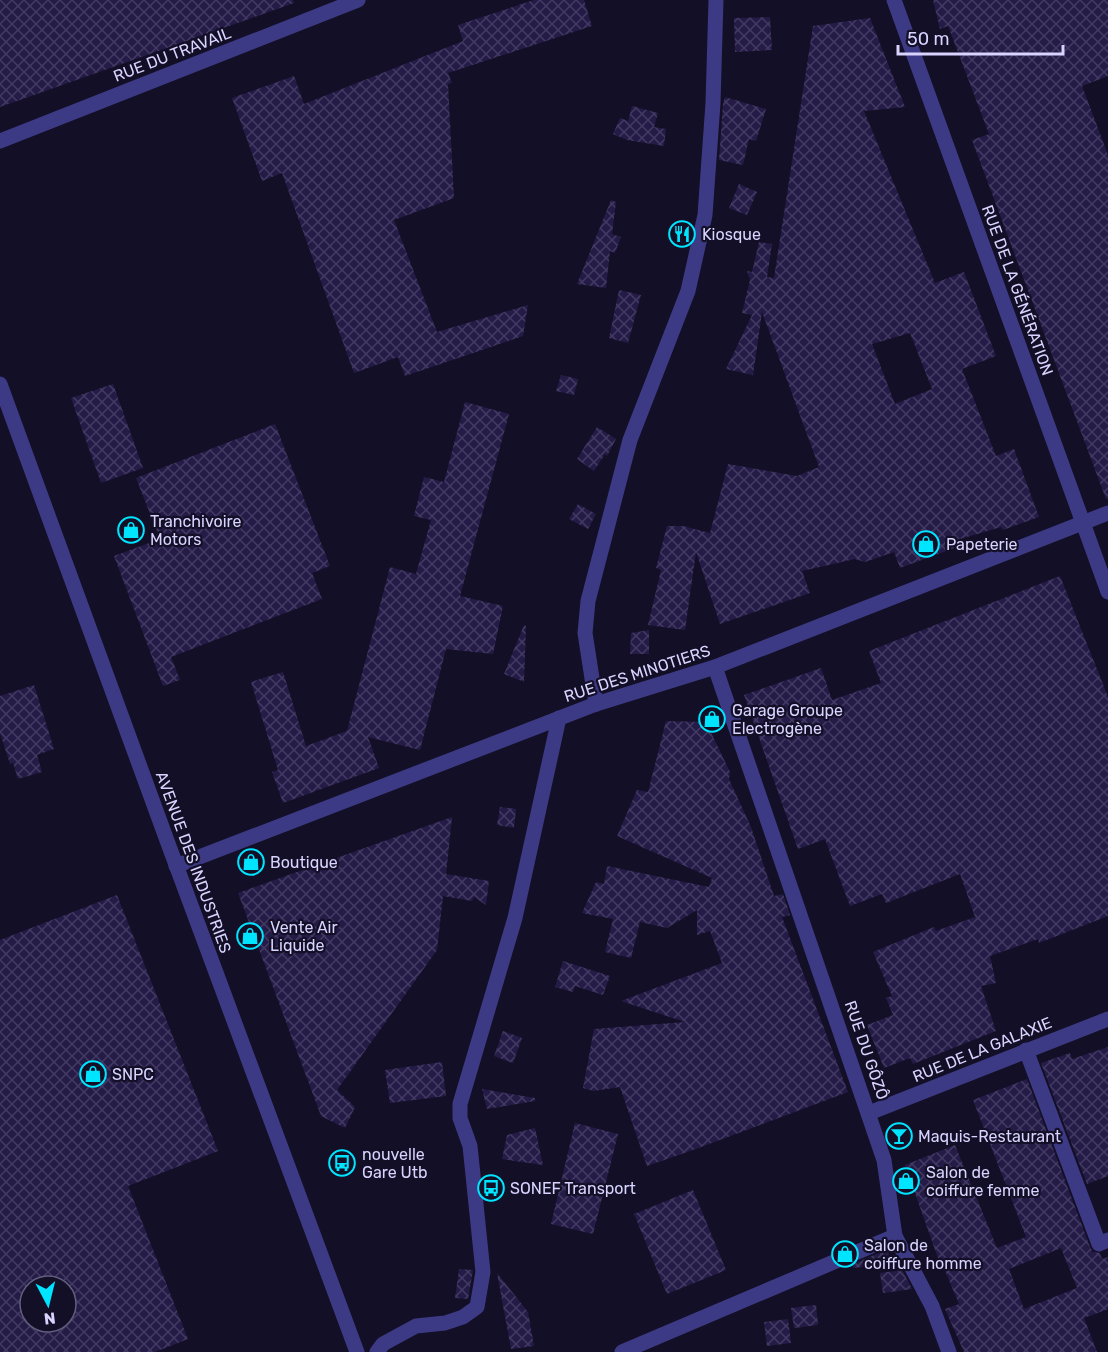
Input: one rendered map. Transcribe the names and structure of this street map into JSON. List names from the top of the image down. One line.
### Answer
{"streets":{"street":["RUE DU TRAVAIL","RUE DE LA GÉNÉRATION","RUE DES MINOTIERS","AVENUE DES INDUSTRIES","RUE DE LA GALAXIE","RUE DU GÔZÔ"]},"crossings":[["RUE DE LA GÉNÉRATION","RUE DES MINOTIERS"],["RUE DES MINOTIERS","AVENUE DES INDUSTRIES"],["RUE DES MINOTIERS","RUE DU GÔZÔ"],["RUE DE LA GALAXIE","RUE DU GÔZÔ"]],"places":{"restaurant":["Kiosque"],"shop":["Tranchivoire Motors","Papeterie","Garage Groupe Electrogène","Boutique","Vente Air Liquide","SNPC","Salon de coiffure femme","Salon de coiffure homme"],"bar":["Maquis-Restaurant"],"bus stop":["nouvelle Gare Utb","SONEF Transport"]},"scale_bar":"50 m","north":"bottom"}
